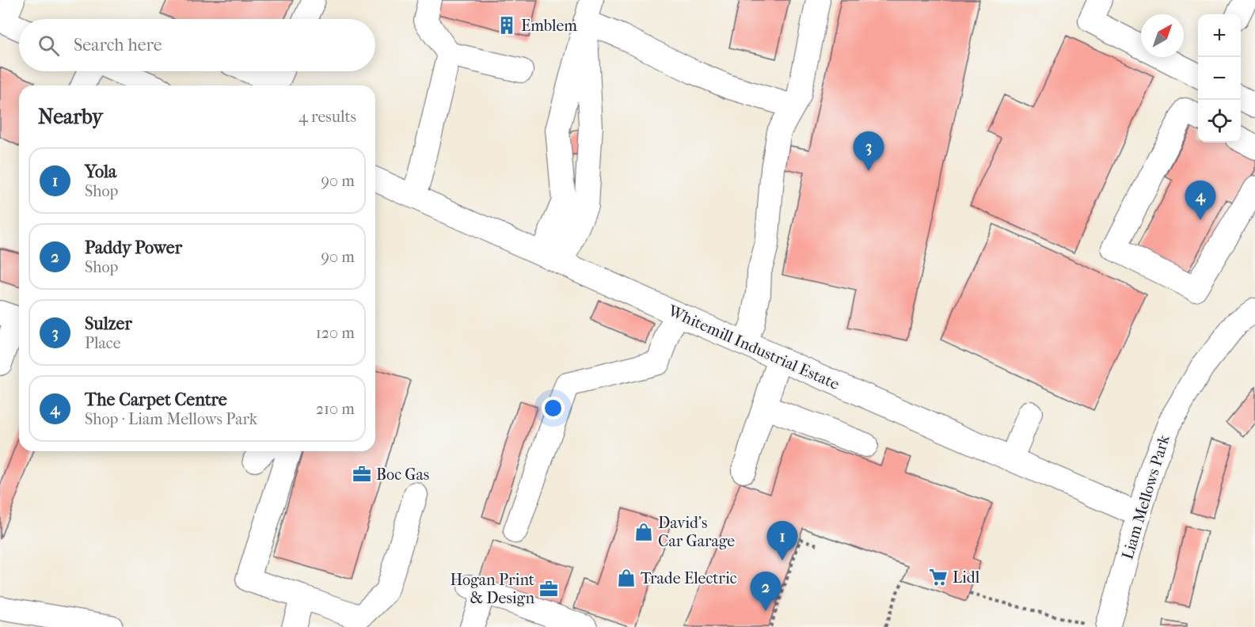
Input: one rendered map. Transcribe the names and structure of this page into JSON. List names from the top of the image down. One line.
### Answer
{"streets":{"street":["Whitemill Industrial Estate","Liam Mellows Park"]},"crossings":[["Whitemill Industrial Estate","Liam Mellows Park"]],"places":{"building":["Emblem"],"office":["Boc Gas","Hogan Print & Design"],"shop":["David's Car Garage","Trade Electric"],"supermarket":["Lidl"]},"north":"top right","page":{"map_buttons":["+","−"],"search":"Search here","heading":["Nearby","4 results"],"pins":["3","4","1","2"],"list":[{"mark":"1","name":"Yola","note":"Shop","value":"90 m"},{"mark":"2","name":"Paddy Power","note":"Shop","value":"90 m"},{"mark":"3","name":"Sulzer","note":"Place","value":"120 m"},{"mark":"4","name":"The Carpet Centre","note":"Shop · Liam Mellows Park","value":"210 m"}]}}
